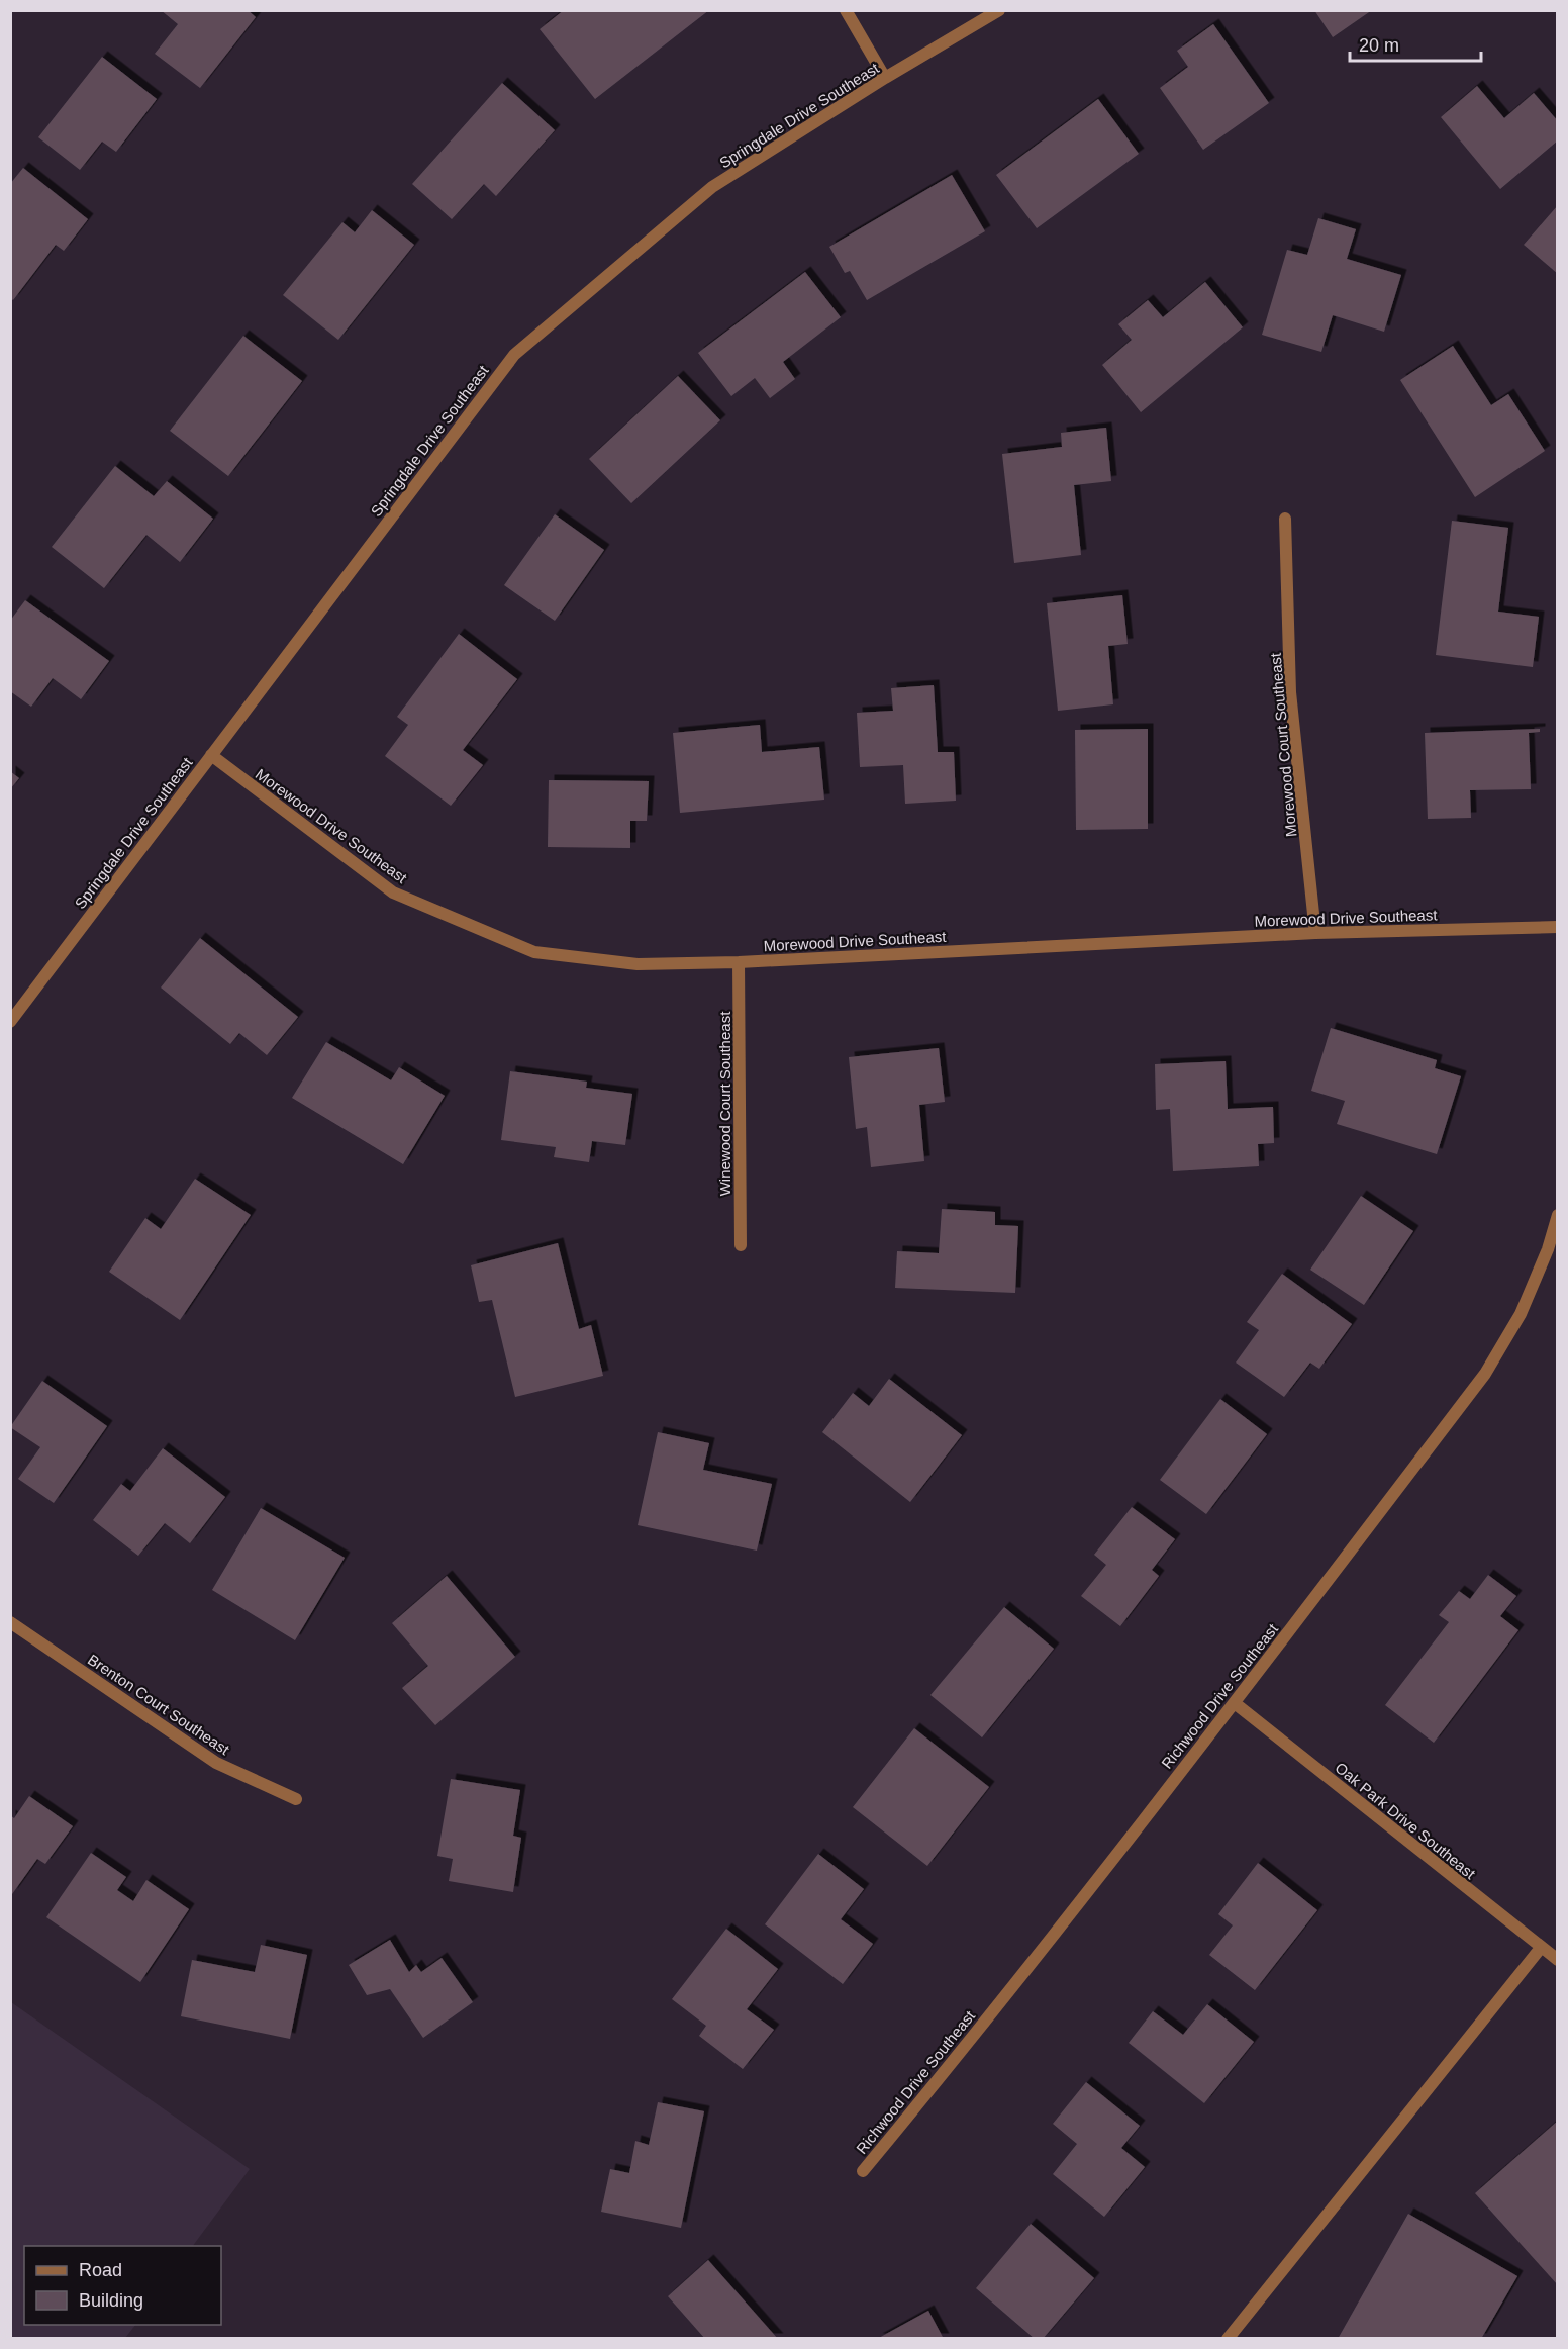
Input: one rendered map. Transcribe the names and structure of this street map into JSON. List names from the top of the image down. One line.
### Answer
{"streets":{"street":["Springdale Drive Southeast","Morewood Court Southeast","Morewood Drive Southeast","Winewood Court Southeast","Richwood Drive Southeast","Brenton Court Southeast","Oak Park Drive Southeast"]},"crossings":[["Springdale Drive Southeast","Morewood Drive Southeast"],["Morewood Court Southeast","Morewood Drive Southeast"],["Morewood Drive Southeast","Winewood Court Southeast"],["Richwood Drive Southeast","Oak Park Drive Southeast"]],"legend":["Road","Building"],"scale_bar":"20 m"}
